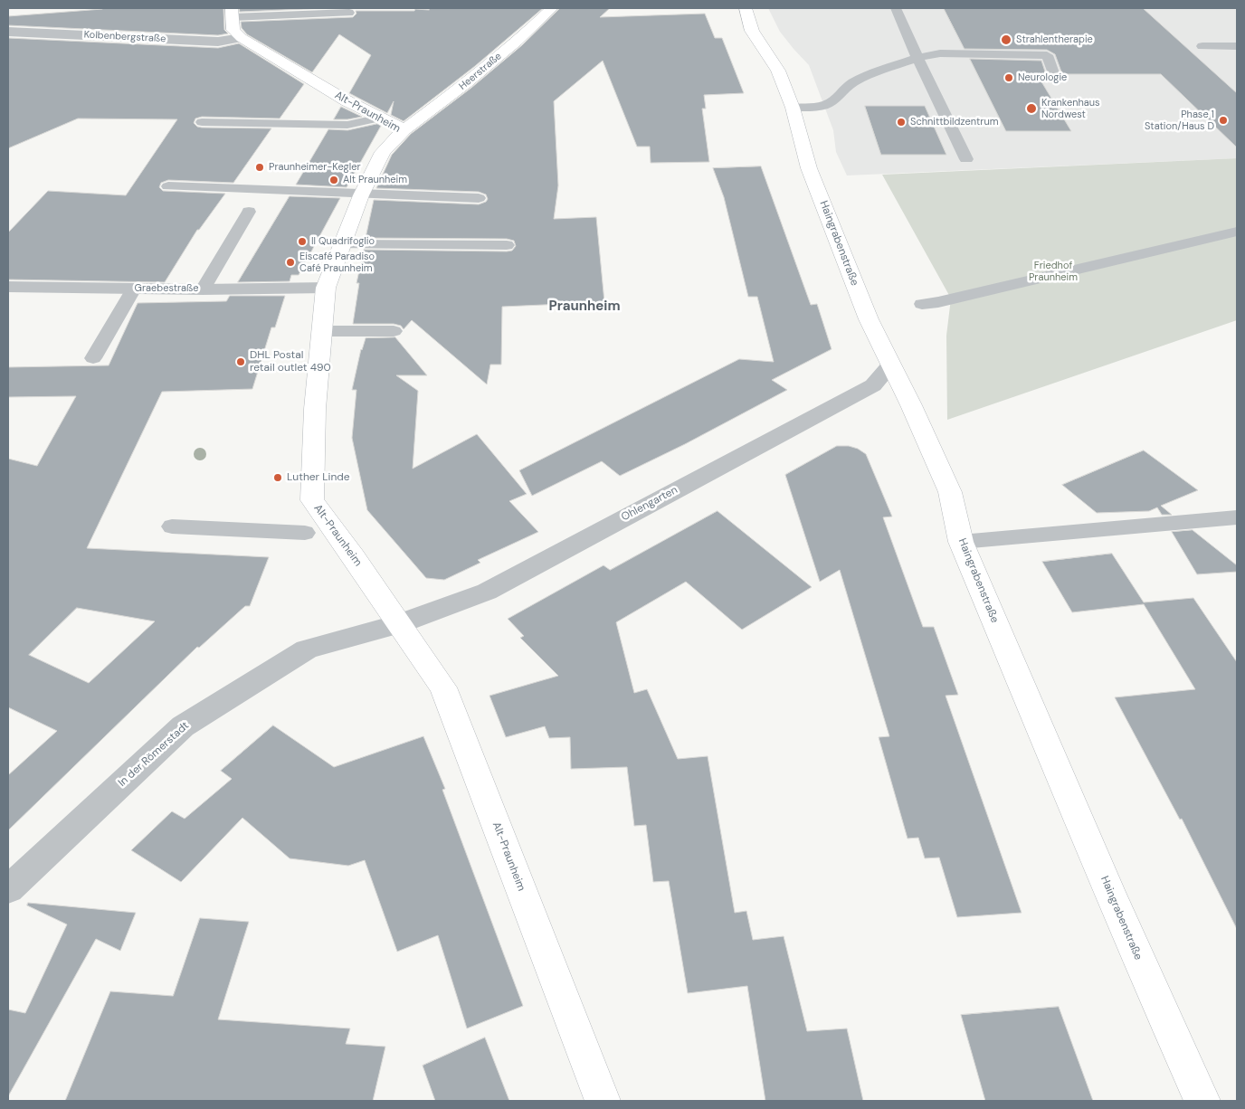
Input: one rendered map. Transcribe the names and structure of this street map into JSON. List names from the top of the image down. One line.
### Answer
{"streets":{"main road":["Heerstraße","Alt-Praunheim","Haingrabenstraße"],"street":["Kolbenbergstraße","Graebestraße","Ohlengarten","In der Römerstadt"]},"crossings":[["Kolbenbergstraße","Alt-Praunheim"],["Heerstraße","Alt-Praunheim"],["Alt-Praunheim","Graebestraße"],["Alt-Praunheim","Ohlengarten"],["Alt-Praunheim","In der Römerstadt"],["Haingrabenstraße","Ohlengarten"],["Ohlengarten","In der Römerstadt"]],"districts":["Praunheim"],"parks":["Friedhof Praunheim"],"places":["Strahlentherapie","Neurologie","Krankenhaus Nordwest","Phase 1 Station/Haus D","Schnittbildzentrum","Praunheimer-Kegler","Alt Praunheim","Il Quadrifoglio","Eiscafé Paradiso Café Praunheim","DHL Postal retail outlet 490","Luther Linde"]}
